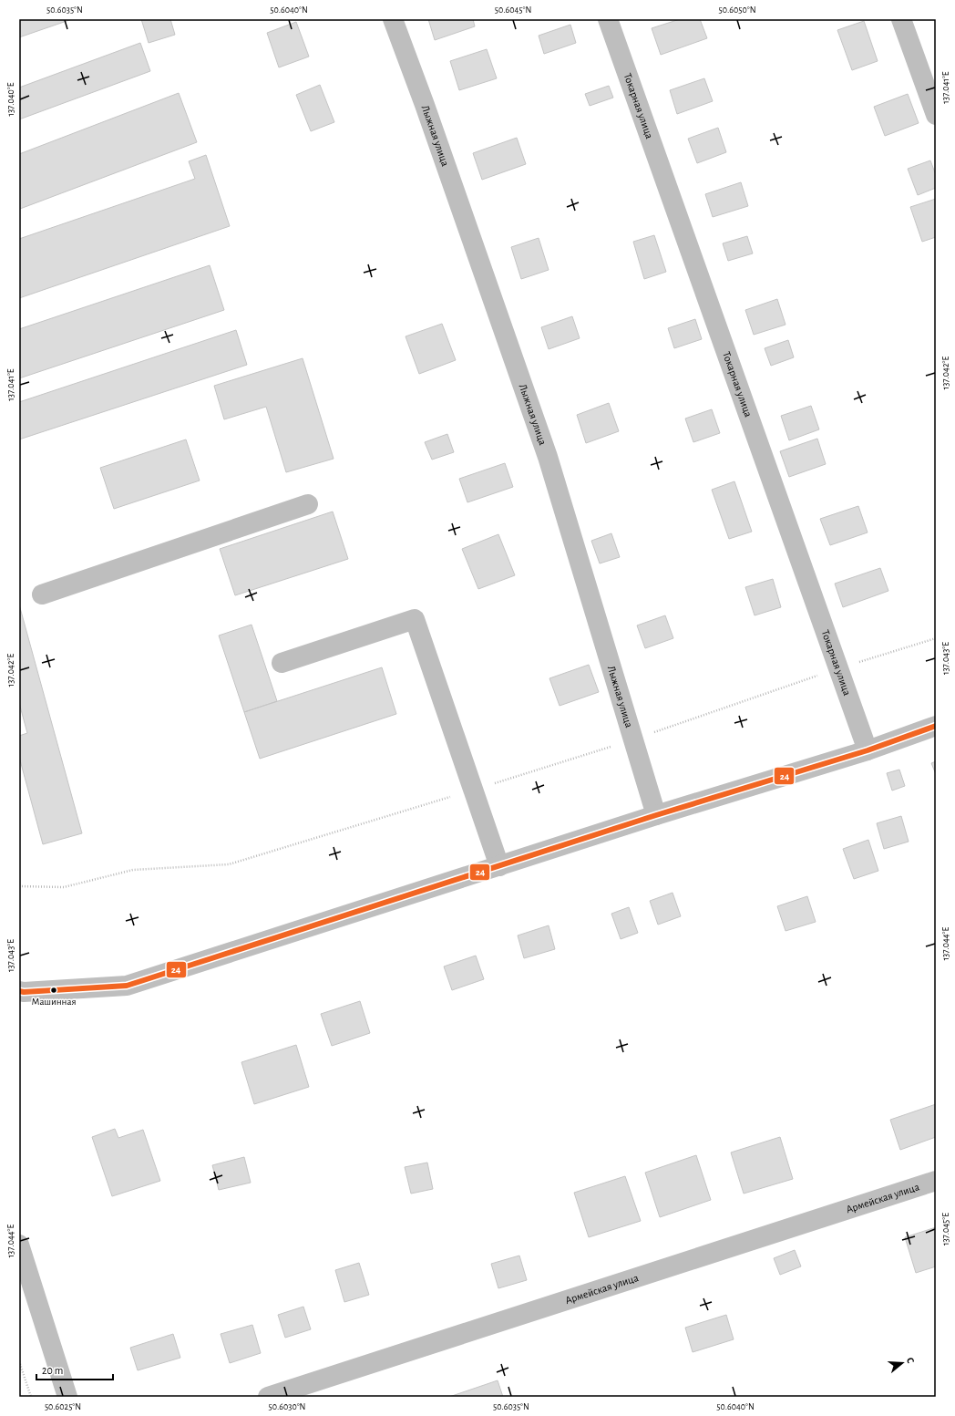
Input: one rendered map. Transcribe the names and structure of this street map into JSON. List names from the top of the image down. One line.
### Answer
{"streets":{"street":["Токарная улица","Лыжная улица","Армейская улица"]},"places":["Машинная"],"lines":["transit line 24"],"scale_bar":"20 m","north":"right","coordinates":["50.6035°N","50.6040°N","50.6045°N","50.6050°N","137.041°E","137.040°E","137.042°E","137.043°E","137.044°E","137.045°E","50.6025°N","50.6030°N"]}
